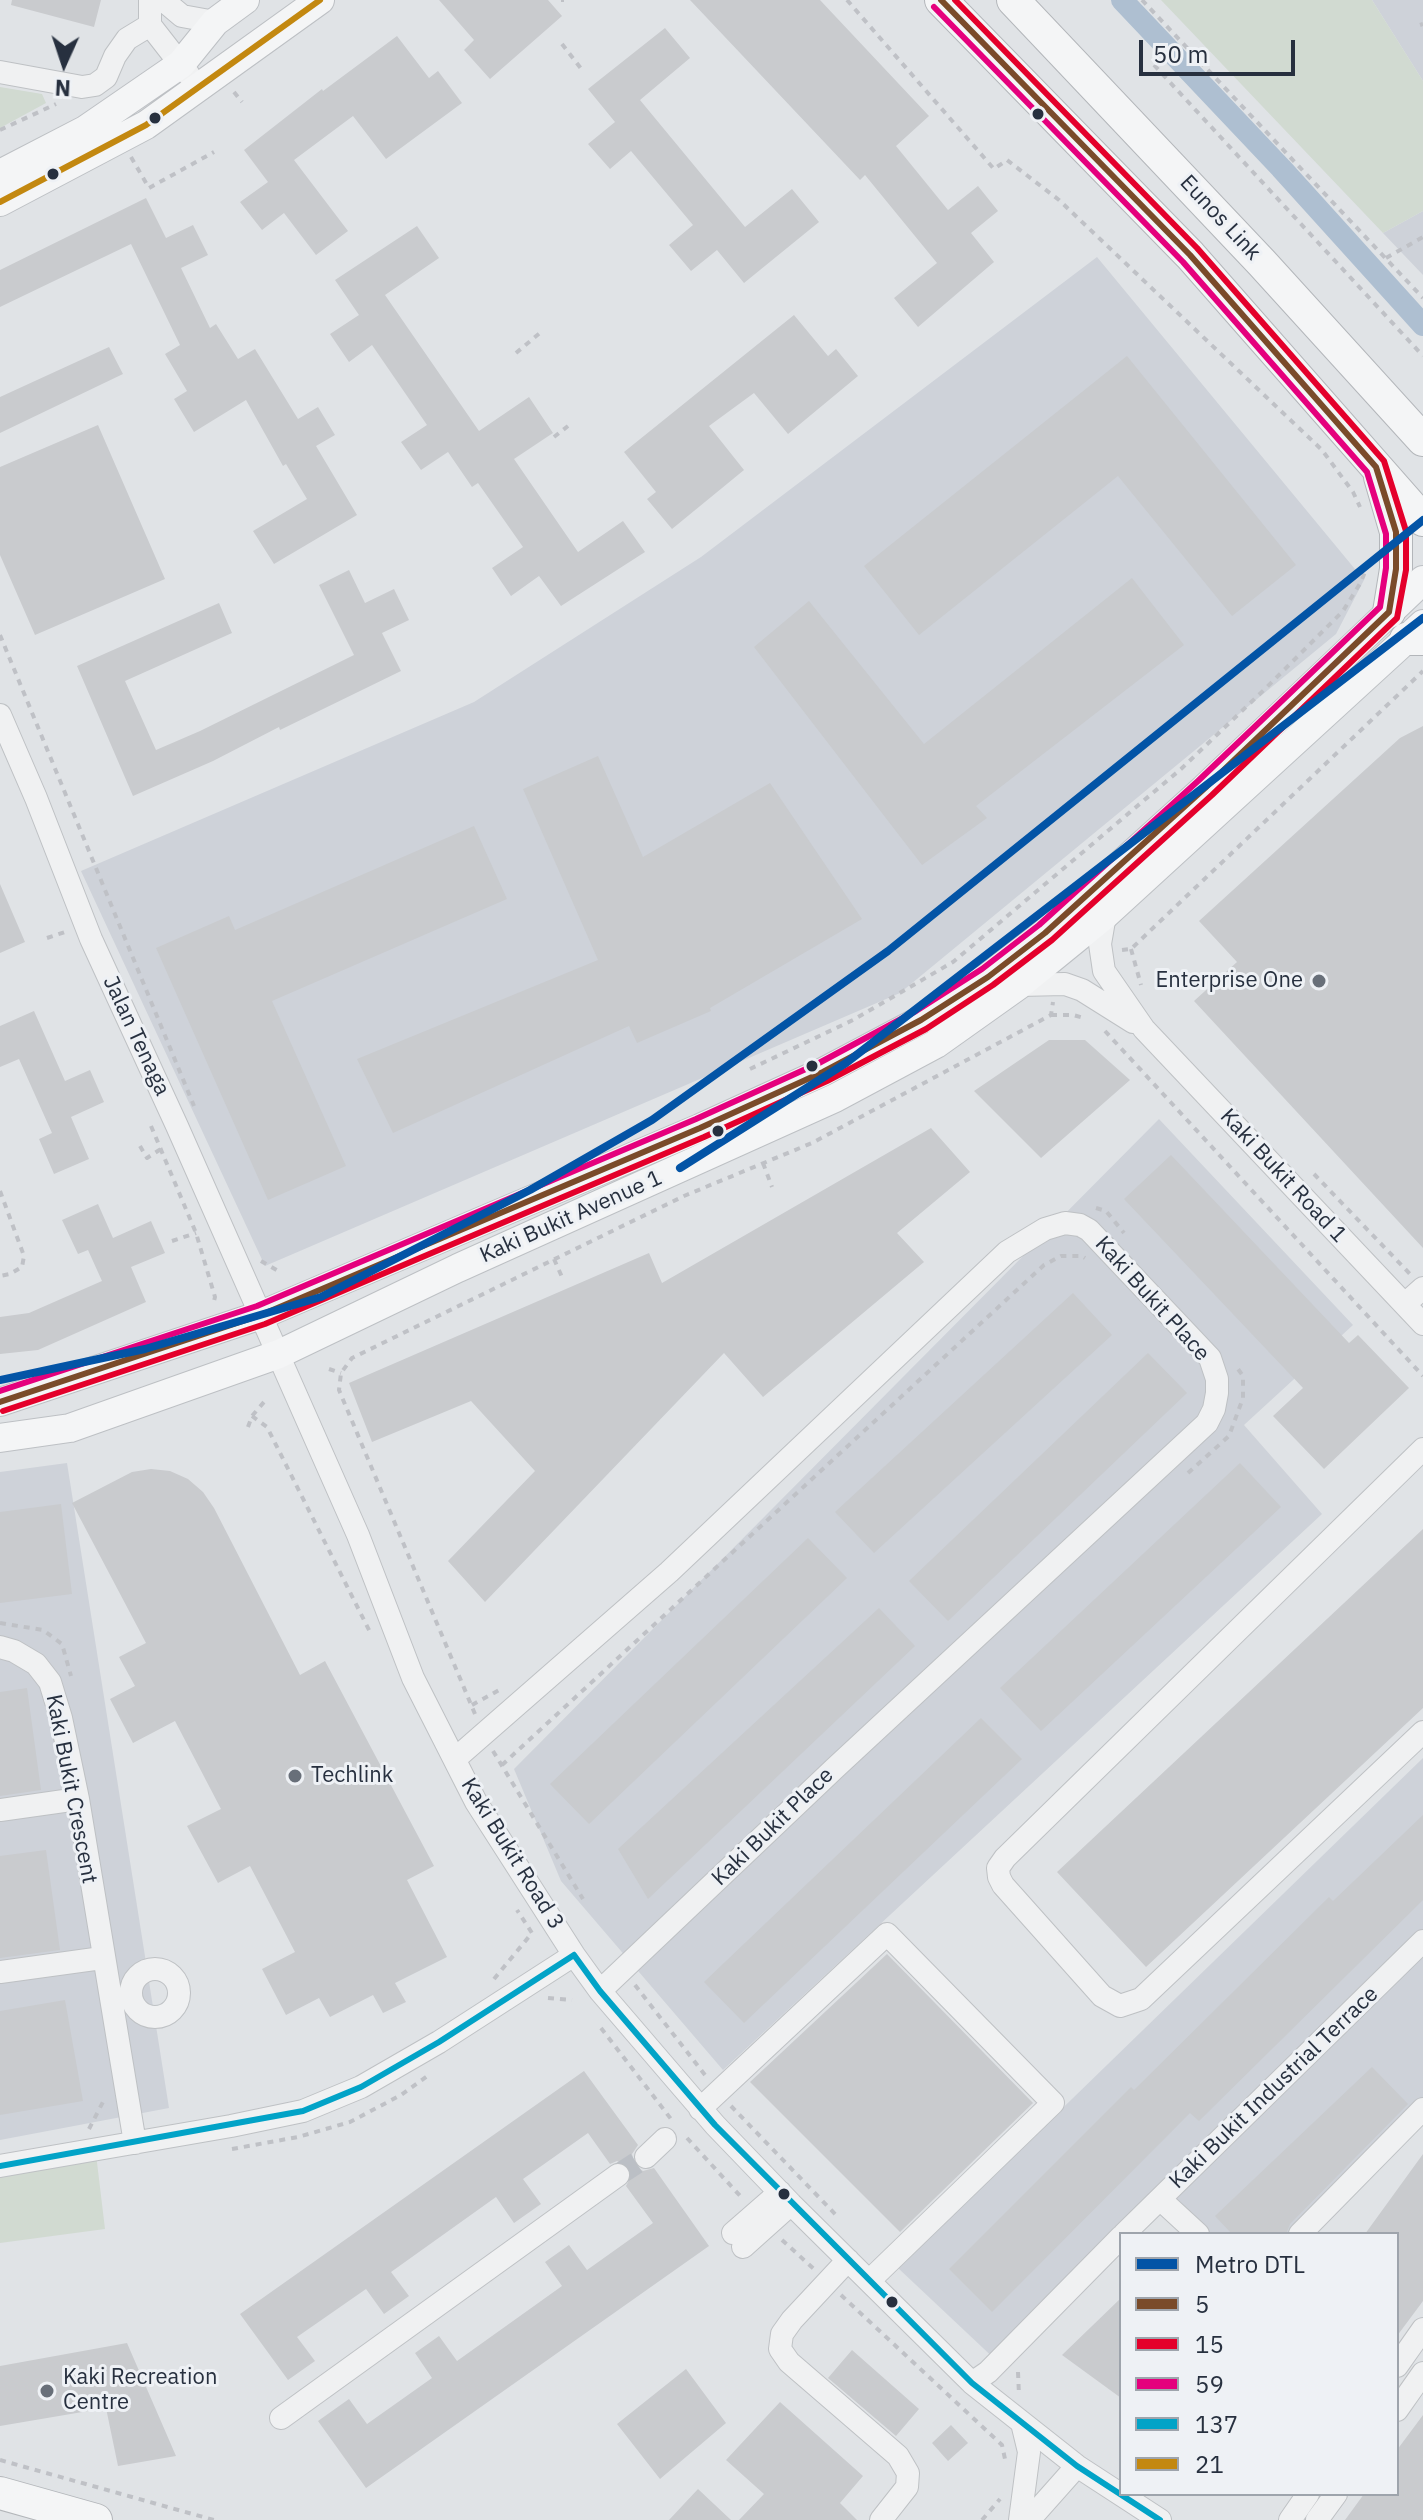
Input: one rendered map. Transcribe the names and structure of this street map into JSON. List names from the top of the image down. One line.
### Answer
{"streets":{"highway":["Eunos Link"],"main road":["Kaki Bukit Avenue 1"],"street":["Jalan Tenaga","Kaki Bukit Road 1","Kaki Bukit Place","Kaki Bukit Crescent","Kaki Bukit Road 3","Kaki Bukit Industrial Terrace"]},"crossings":[["Jalan Tenaga","Kaki Bukit Avenue 1"],["Jalan Tenaga","Kaki Bukit Road 3"],["Kaki Bukit Road 1","Kaki Bukit Avenue 1"],["Kaki Bukit Avenue 1","Kaki Bukit Road 3"],["Kaki Bukit Place","Kaki Bukit Road 3"],["Kaki Bukit Road 3","Kaki Bukit Industrial Terrace"]],"places":["Enterprise One","Techlink","Kaki Recreation Centre"],"lines":["transit line 5","transit line 15","transit line 21","transit line 59","metro line DTL","transit line 137"],"legend":["Metro DTL","5","15","59","137","21"],"scale_bar":"50 m","north":"bottom"}
